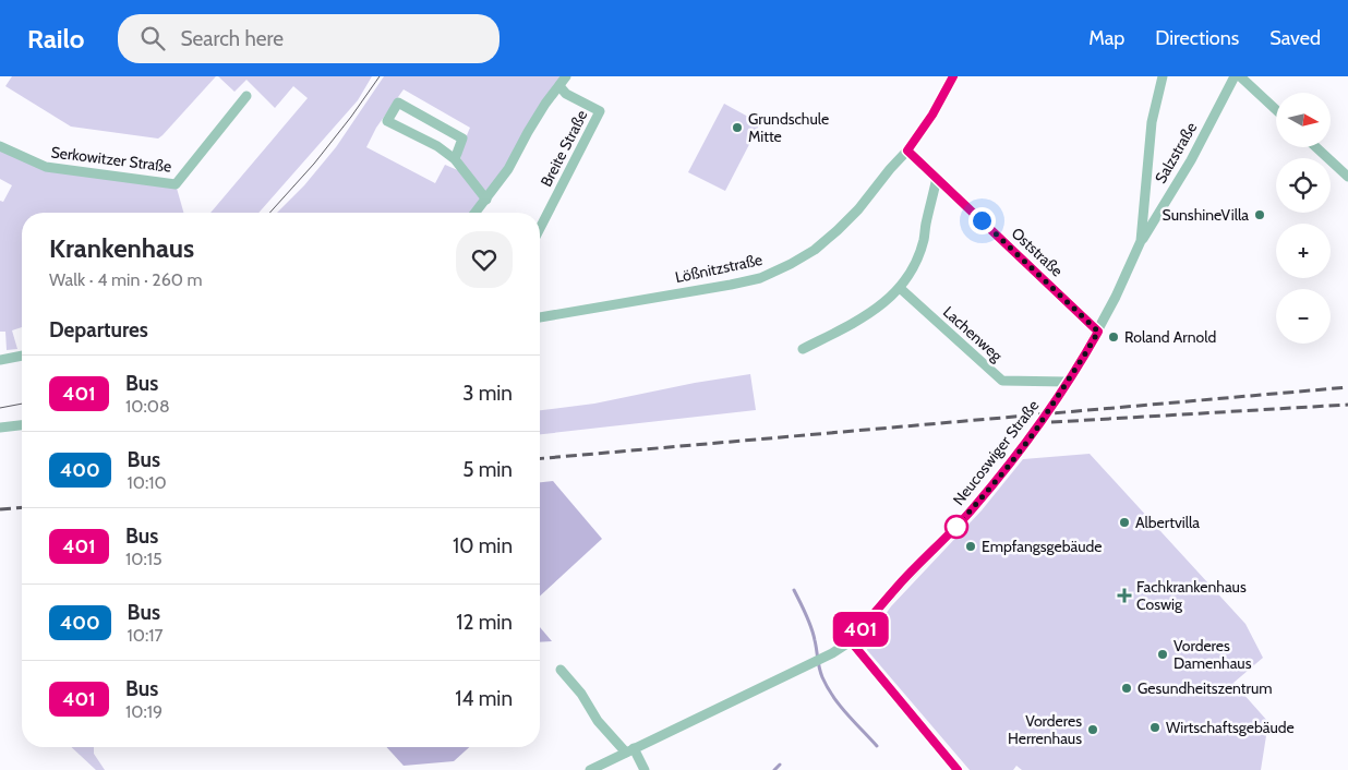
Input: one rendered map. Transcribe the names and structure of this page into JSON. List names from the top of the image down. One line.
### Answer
{"streets":{"street":["Breite Straße","Salzstraße","Serkowitzer Straße","Oststraße","Lößnitzstraße","Lachenweg","Neucoswiger Straße"]},"crossings":[["Salzstraße","Neucoswiger Straße"],["Oststraße","Lößnitzstraße"],["Oststraße","Neucoswiger Straße"],["Lachenweg","Neucoswiger Straße"]],"places":{"other":["Grundschule Mitte","SunshineVilla","Roland Arnold","Albertvilla","Empfangsgebäude","Vorderes Damenhaus","Gesundheitszentrum","Wirtschaftsgebäude","Vorderes Herrenhaus"],"health":["Fachkrankenhaus Coswig"]},"lines":["bus line 401"],"north":"right","page":{"header":"Railo","search":"Search here","nav":["Map","Directions","Saved"],"on_map":"401","map_buttons":["+","−"],"heading":[["Krankenhaus","Walk · 4 min · 260 m"],"Departures"],"list":[{"mark":"401","name":"Bus","note":"10:08","value":"3 min"},{"mark":"400","name":"Bus","note":"10:10","value":"5 min"},{"mark":"401","name":"Bus","note":"10:15","value":"10 min"},{"mark":"400","name":"Bus","note":"10:17","value":"12 min"},{"mark":"401","name":"Bus","note":"10:19","value":"14 min"}]}}
